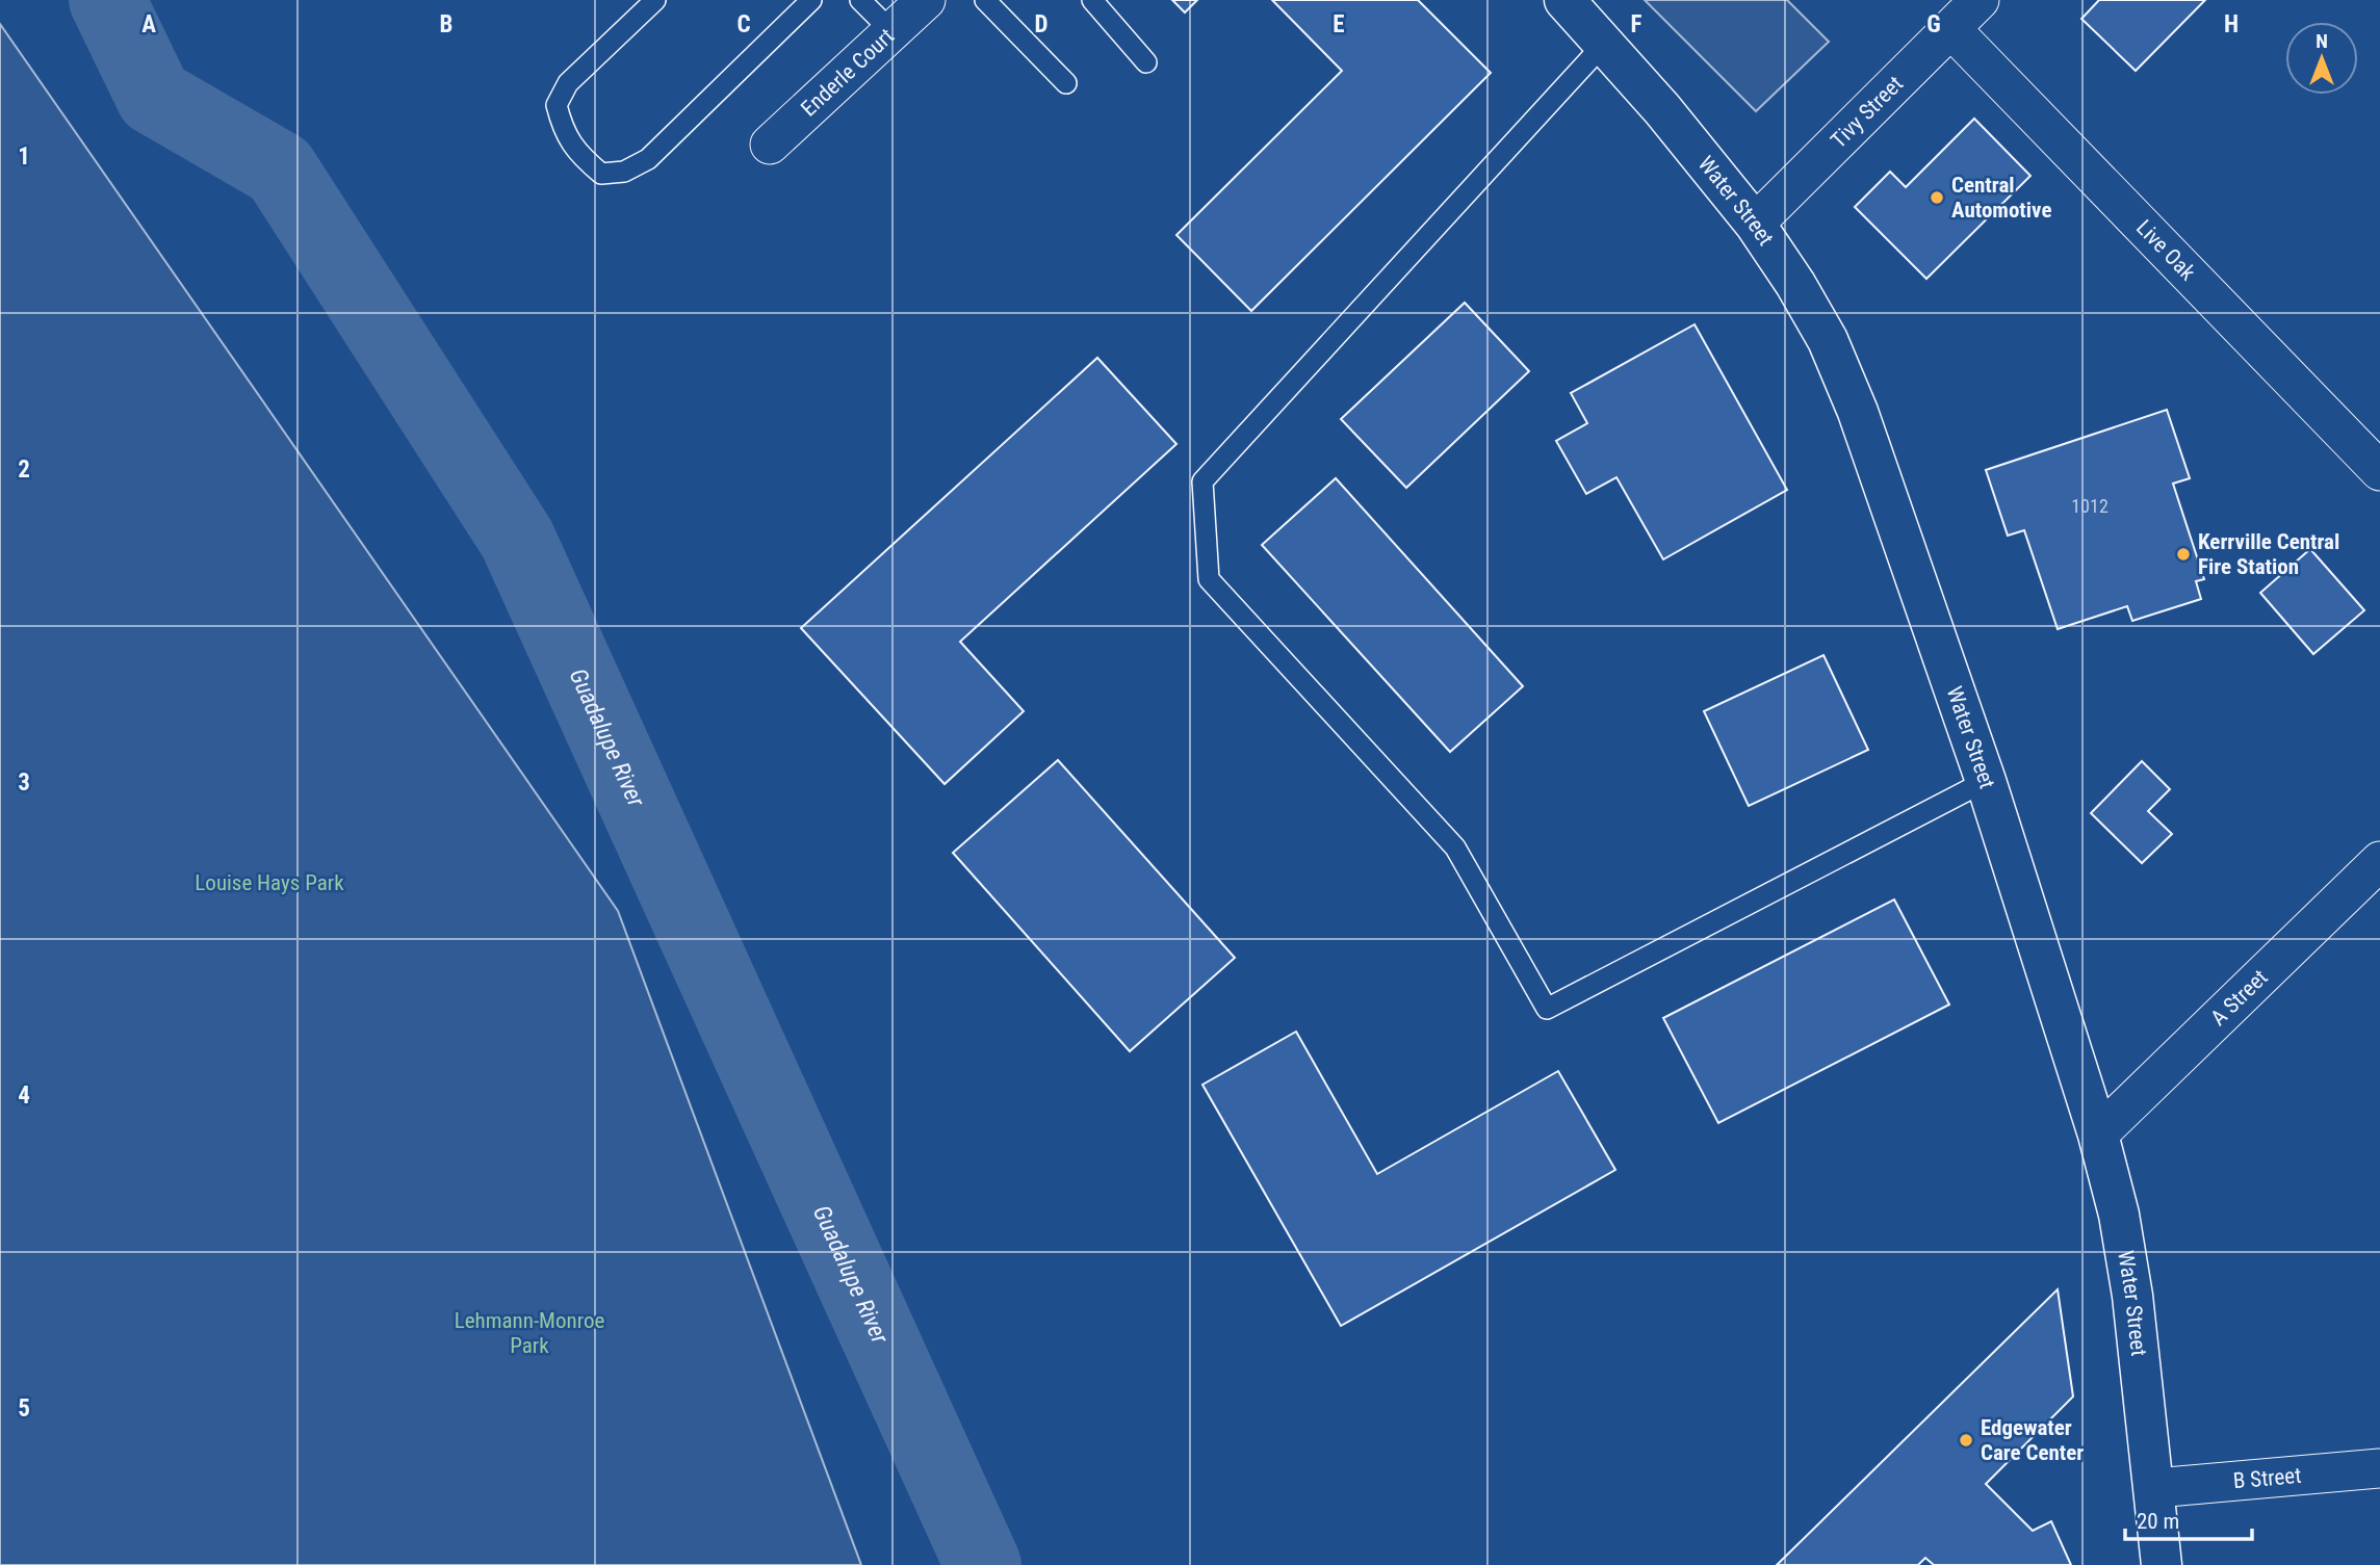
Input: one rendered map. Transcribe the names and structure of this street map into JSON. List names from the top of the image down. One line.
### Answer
{"streets":{"street":["Enderle Court","Tivy Street","Water Street","Live Oak","A Street","B Street"]},"crossings":[["Tivy Street","Water Street"],["Tivy Street","Live Oak"],["Water Street","A Street"],["Water Street","B Street"]],"water":["Guadalupe River"],"parks":["Louise Hays Park","Lehmann-Monroe Park"],"places":["Central Automotive","Kerrville Central Fire Station","Edgewater Care Center"],"house_numbers":["1012"],"scale_bar":"20 m","north":"top","grid":{"columns":["A","B","C","D","E","F","G","H"],"rows":["1","2","3","4","5"]}}
